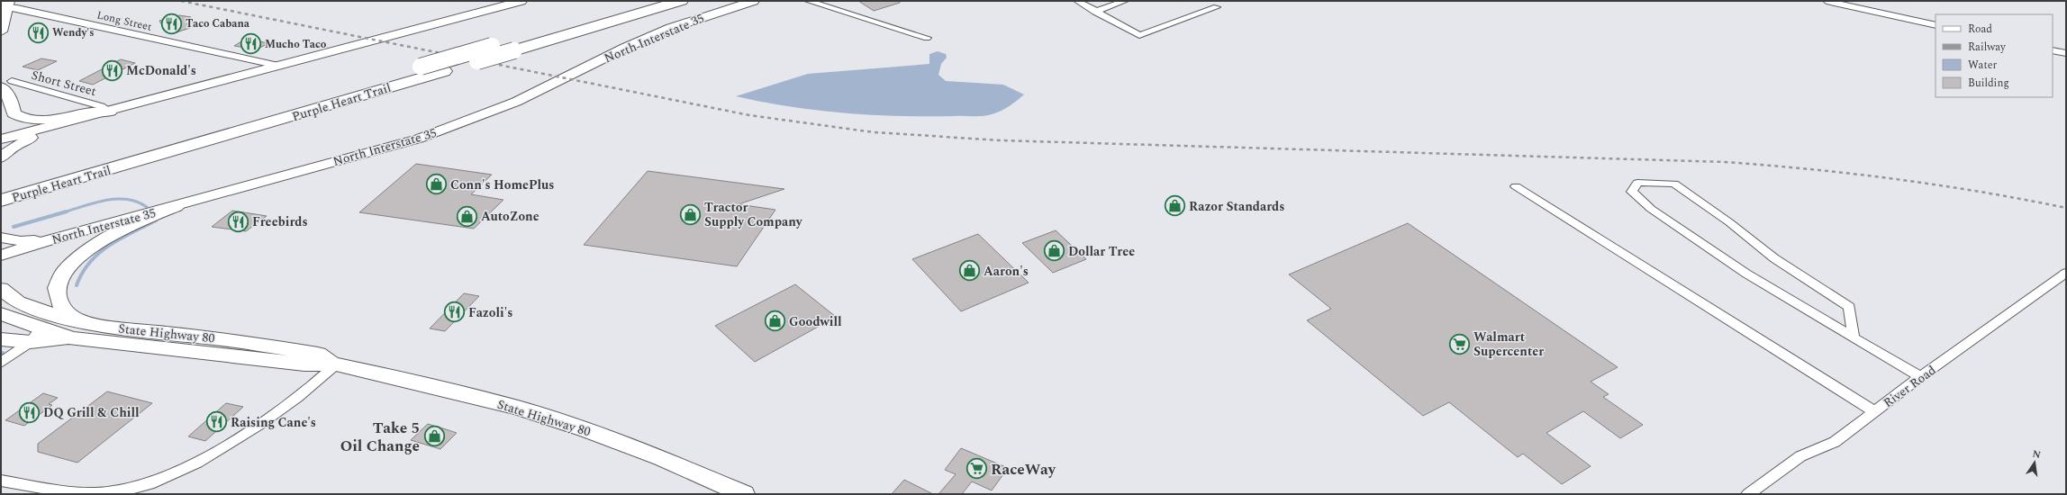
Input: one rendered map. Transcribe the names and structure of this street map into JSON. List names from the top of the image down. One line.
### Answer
{"streets":{"highway":["Purple Heart Trail"],"main road":["North Interstate 35","State Highway 80"],"street":["Long Street","Short Street","River Road"]},"places":{"restaurant":["Taco Cabana","Wendy's","Mucho Taco","McDonald's","Freebirds","Fazoli's","DQ Grill & Chill","Raising Cane's"],"shop":["Conn's HomePlus","Razor Standards","Tractor Supply Company","AutoZone","Dollar Tree","Aaron's","Goodwill","Take 5 Oil Change"],"supermarket":["Walmart Supercenter","RaceWay"]},"legend":["Road","Railway","Water","Building"],"north":"top"}
